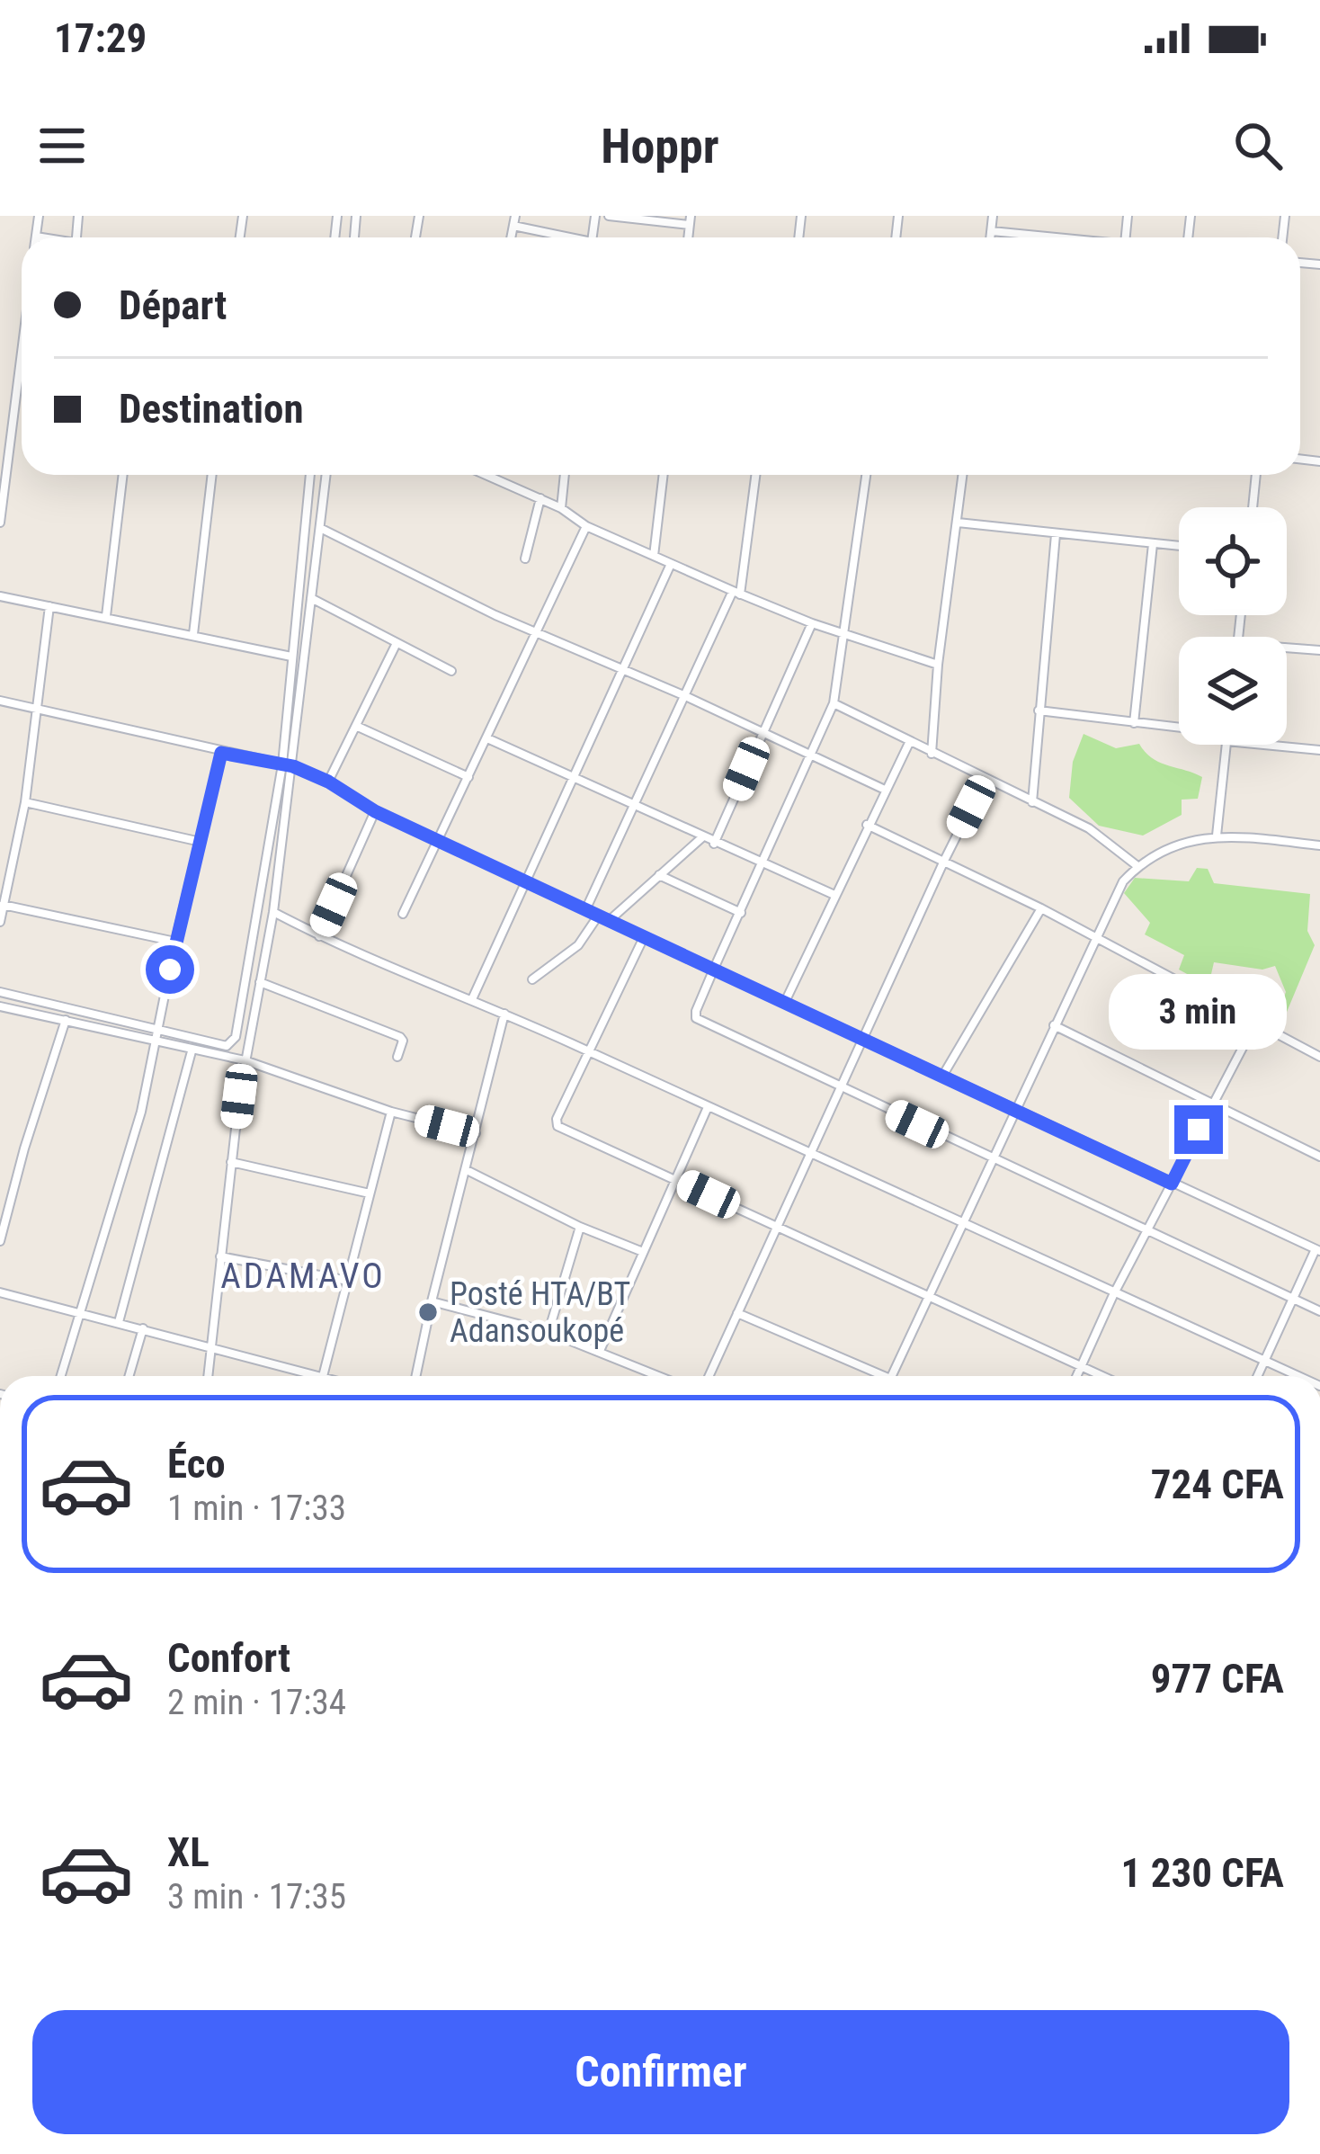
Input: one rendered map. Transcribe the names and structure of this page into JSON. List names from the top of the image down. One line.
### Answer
{"districts":["ADAMAVO"],"places":["Posté HTA/BT Adansoukopé"],"page":{"status":"17:29","header":"Hoppr","banner":["Départ","Destination"],"bubble":"3 min","list":[{"name":"Éco","note":"1 min · 17:33","value":"724 CFA"},{"name":"Confort","note":"2 min · 17:34","value":"977 CFA"},{"name":"XL","note":"3 min · 17:35","value":"1 230 CFA"}],"buttons":"Confirmer"}}
